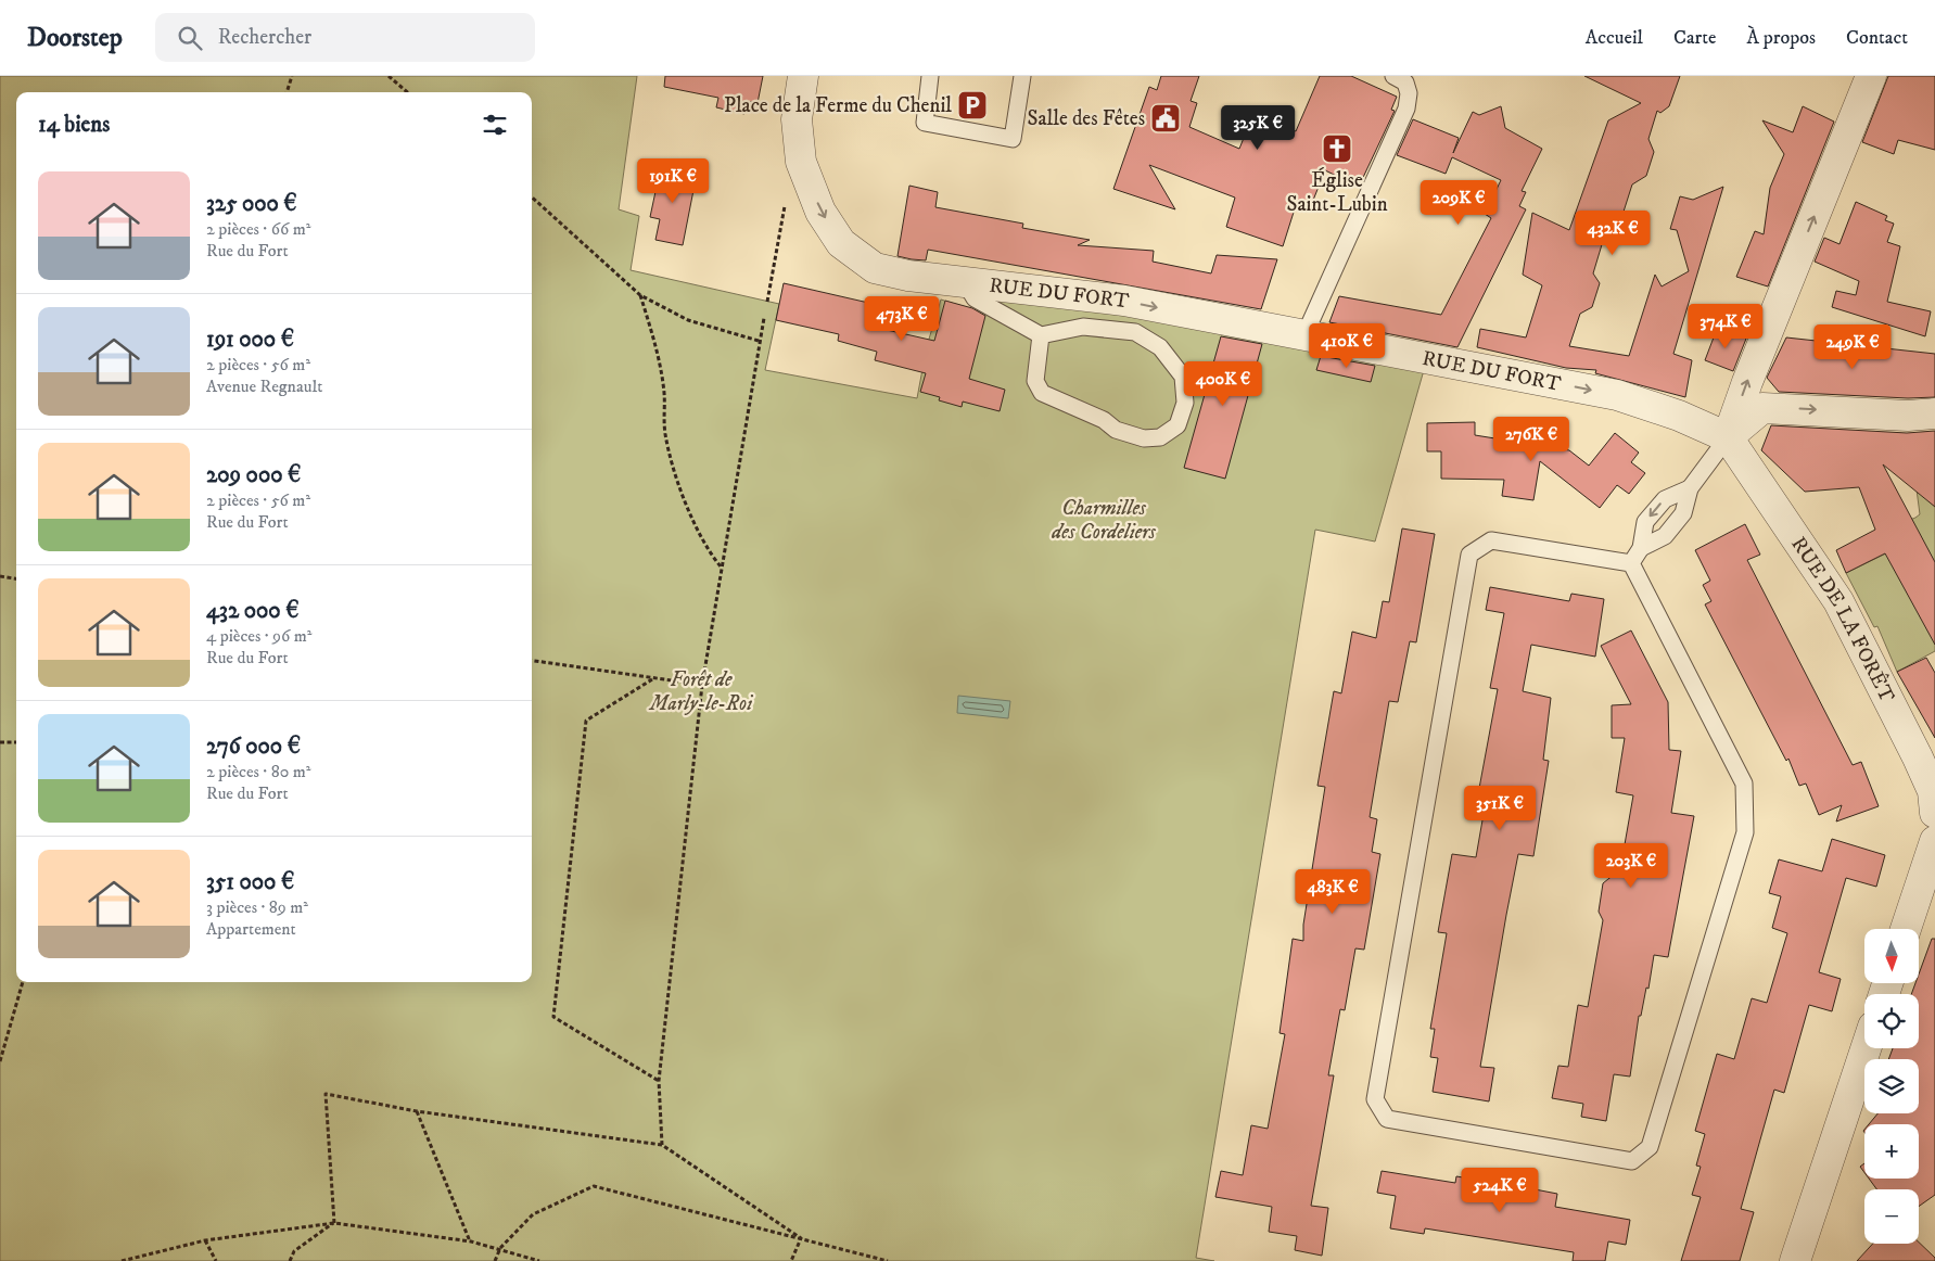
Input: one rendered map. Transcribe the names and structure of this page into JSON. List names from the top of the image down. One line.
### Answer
{"streets":{"street":["RUE DU FORT","RUE DE LA FORÊT"]},"crossings":[["RUE DU FORT","RUE DE LA FORÊT"]],"one_way":["RUE DU FORT"],"parks":["Charmilles des Cordeliers","Forêt de Marly-le-Roi"],"places":{"parking":["Place de la Ferme du Chenil"],"public building":["Salle des Fêtes"],"church":["Église Saint-Lubin"]},"north":"bottom","page":{"header":"Doorstep","search":"Rechercher","nav":["Accueil","Carte","À propos","Contact"],"heading":"14 biens","price":["325K €","191K €","209K €","432K €","473K €","374K €","410K €","249K €","400K €","276K €","351K €","203K €","483K €","524K €"],"list":[{"name":"325 000 €","note":"2 pièces · 66 m² · Rue du Fort"},{"name":"191 000 €","note":"2 pièces · 56 m² · Avenue Regnault"},{"name":"209 000 €","note":"2 pièces · 56 m² · Rue du Fort"},{"name":"432 000 €","note":"4 pièces · 96 m² · Rue du Fort"},{"name":"276 000 €","note":"2 pièces · 80 m² · Rue du Fort"},{"name":"351 000 €","note":"3 pièces · 89 m² · Appartement"}],"map_buttons":["+","−"]}}
